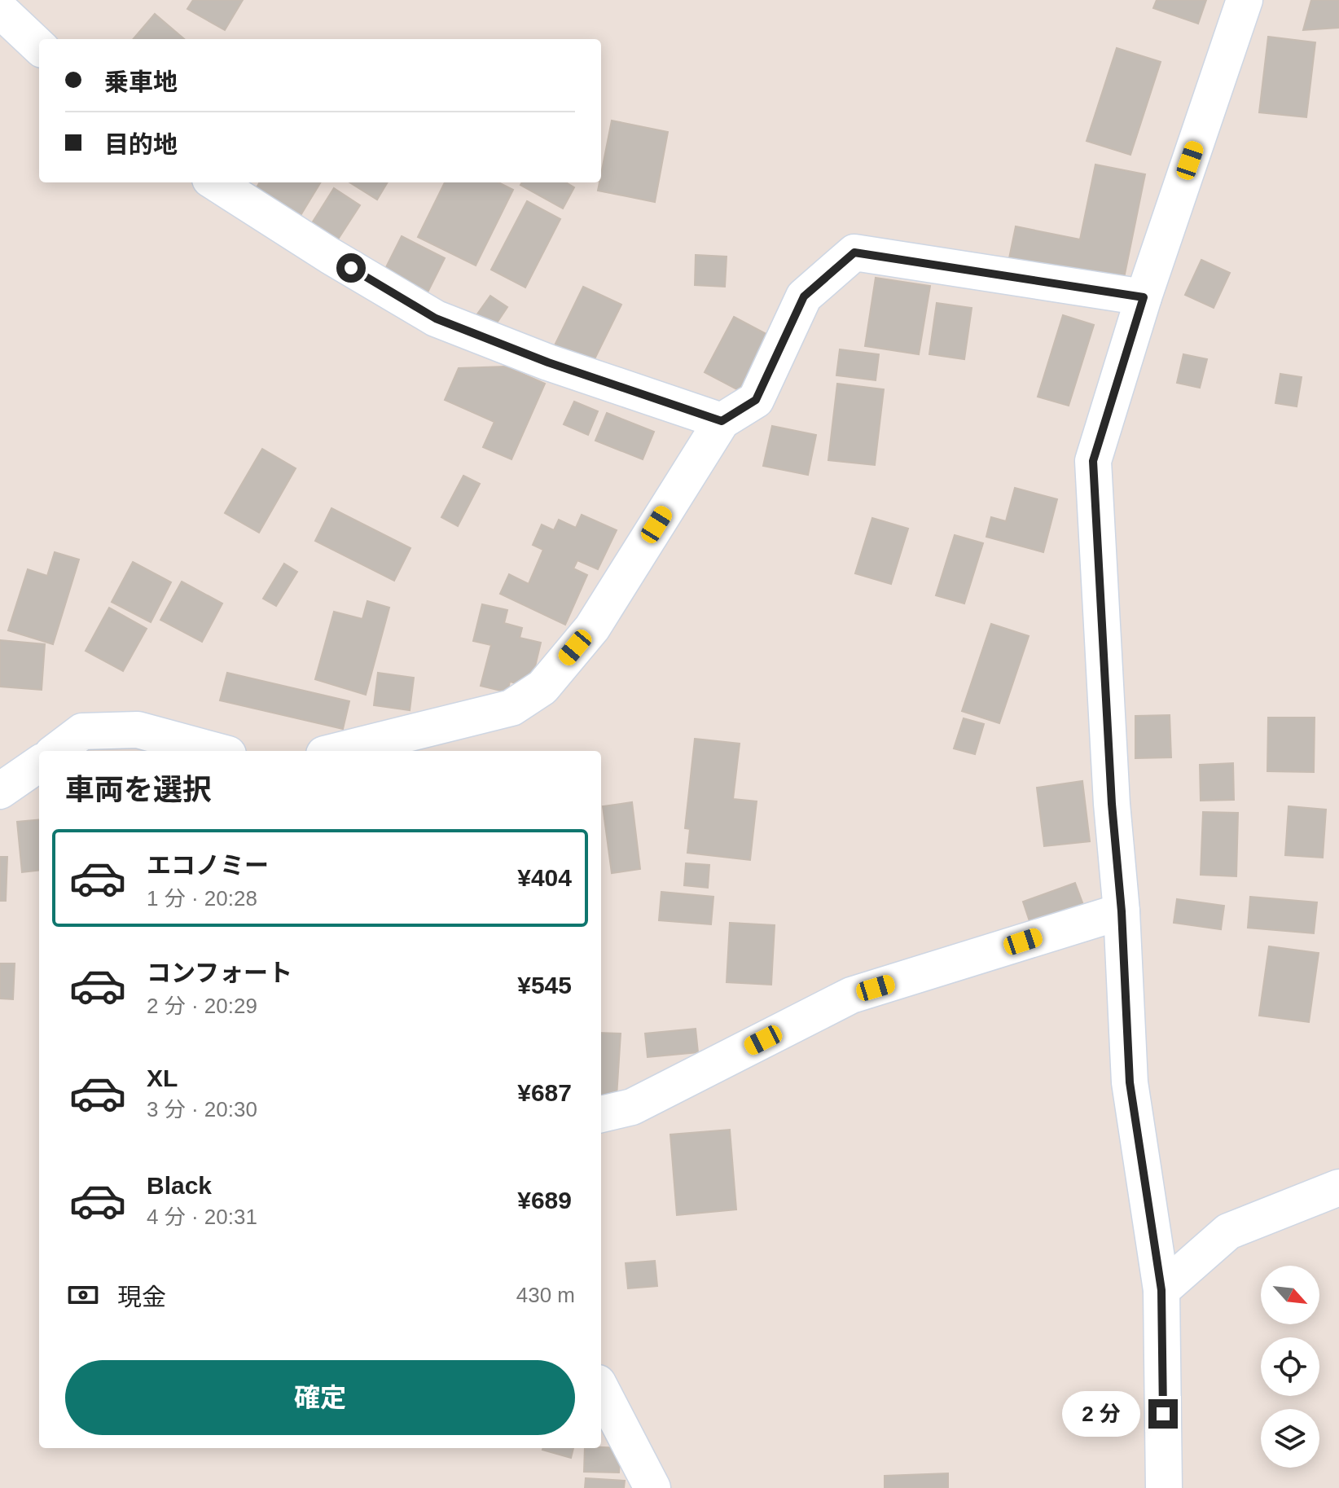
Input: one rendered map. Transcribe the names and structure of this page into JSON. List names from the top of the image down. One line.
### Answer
{"north":"bottom right","page":{"banner":["乗車地","目的地"],"heading":"車両を選択","list":[{"name":"エコノミー","note":"1 分 · 20:28","value":"¥404"},{"name":"コンフォート","note":"2 分 · 20:29","value":"¥545"},{"name":"XL","note":"3 分 · 20:30","value":"¥687"},{"name":"Black","note":"4 分 · 20:31","value":"¥689"}],"pay":["現金","430 m"],"buttons":"確定","bubble":"2 分"}}
